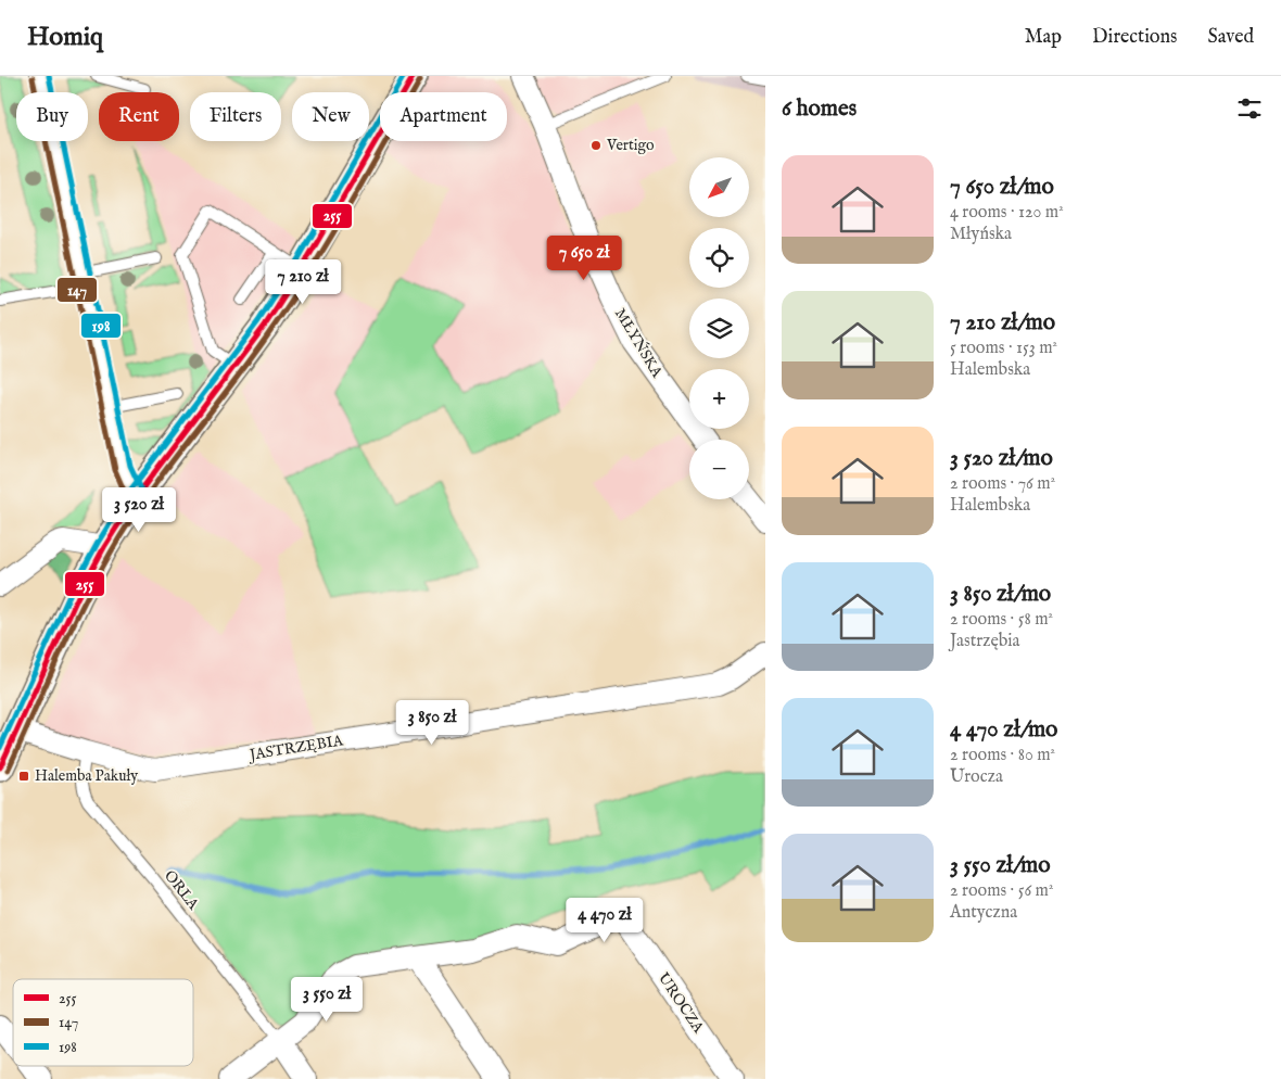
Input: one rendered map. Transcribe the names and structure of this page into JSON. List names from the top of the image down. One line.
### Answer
{"streets":{"street":["MŁYŃSKA","JASTRZĘBIA","UROCZA"],"lane":["ORLA"]},"crossings":[["JASTRZĘBIA","ORLA"]],"places":{"other":["Vertigo"],"transit":["Halemba Pakuły"]},"lines":["transit line 255","transit line 198","transit line 147"],"legend":["255","147","198"],"north":"bottom left","page":{"header":"Homiq","nav":["Map","Directions","Saved"],"heading":"6 homes","chip":["Buy","Rent","Filters","New","Apartment"],"list":[{"name":"7 650 zł/mo","note":"4 rooms · 120 m² · Młyńska"},{"name":"7 210 zł/mo","note":"5 rooms · 153 m² · Halembska"},{"name":"3 520 zł/mo","note":"2 rooms · 76 m² · Halembska"},{"name":"3 850 zł/mo","note":"2 rooms · 58 m² · Jastrzębia"},{"name":"4 470 zł/mo","note":"2 rooms · 80 m² · Urocza"},{"name":"3 550 zł/mo","note":"2 rooms · 56 m² · Antyczna"}],"map_buttons":["+","−"],"price":["7 650 zł","7 210 zł","3 520 zł","3 850 zł","4 470 zł","3 550 zł"]}}
